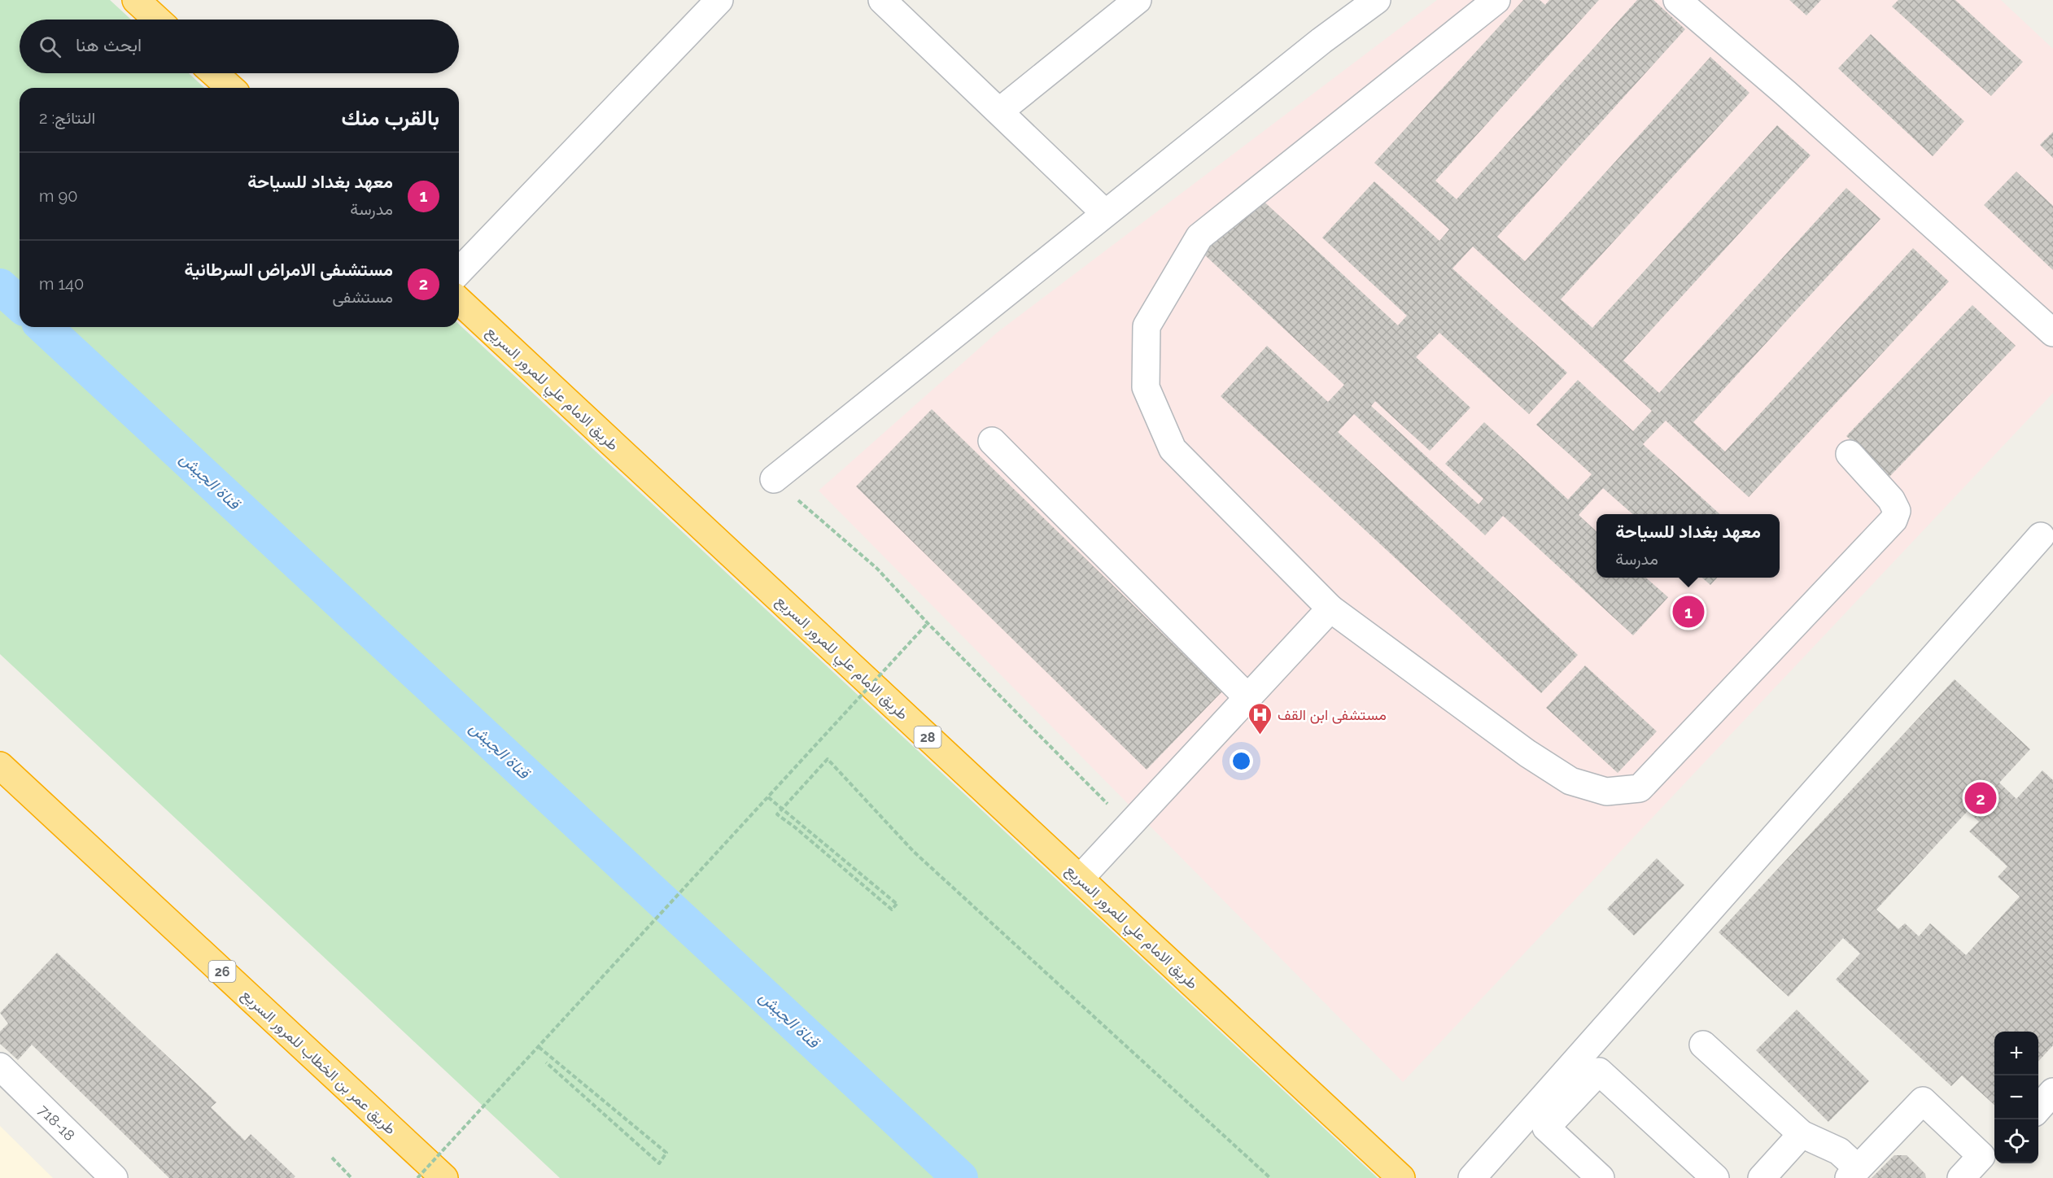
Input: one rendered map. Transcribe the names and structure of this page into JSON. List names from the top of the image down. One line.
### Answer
{"streets":{"highway":["طريق الامام علي للمرور السريع","28","26","طريق عمر بن الخطاب للمرور السريع"],"street":["718-18"]},"water":["قناة الجيش"],"places":{"hospital":["مستشفى ابن القف"]},"page":{"search":"ابحث هنا","heading":["بالقرب منك","النتائج: 2"],"list":[{"mark":"1","name":"معهد بغداد للسياحة","note":"مدرسة","value":"90 m"},{"mark":"2","name":"مستشىفى الامراض السرطانية","note":"مستشفى","value":"140 m"}],"popup":["معهد بغداد للسياحة","مدرسة"],"pins":["1","2"],"map_buttons":["+","−"]}}
